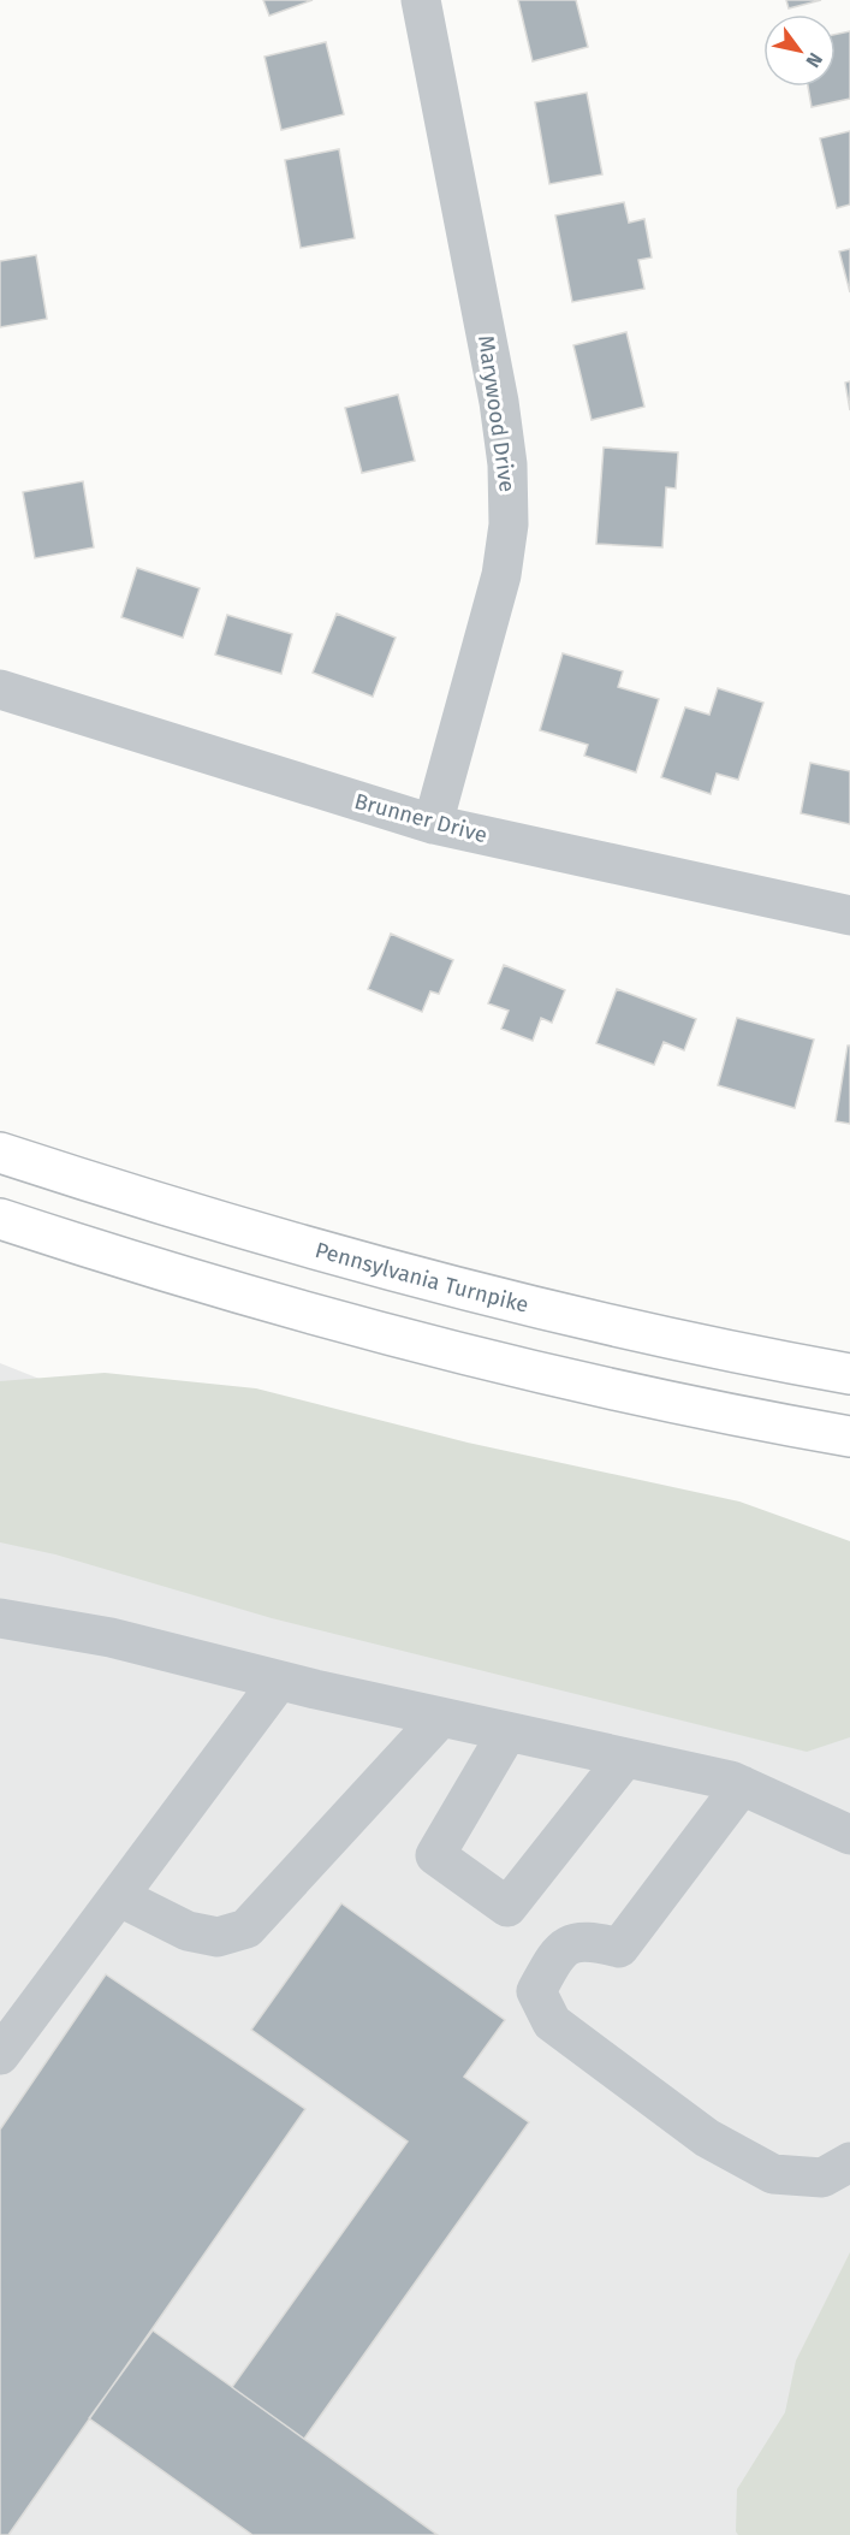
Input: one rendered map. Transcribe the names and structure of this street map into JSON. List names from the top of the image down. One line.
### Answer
{"streets":{"highway":["Pennsylvania Turnpike"],"street":["Marywood Drive","Brunner Drive"]},"crossings":[["Marywood Drive","Brunner Drive"]],"north":"bottom right"}
